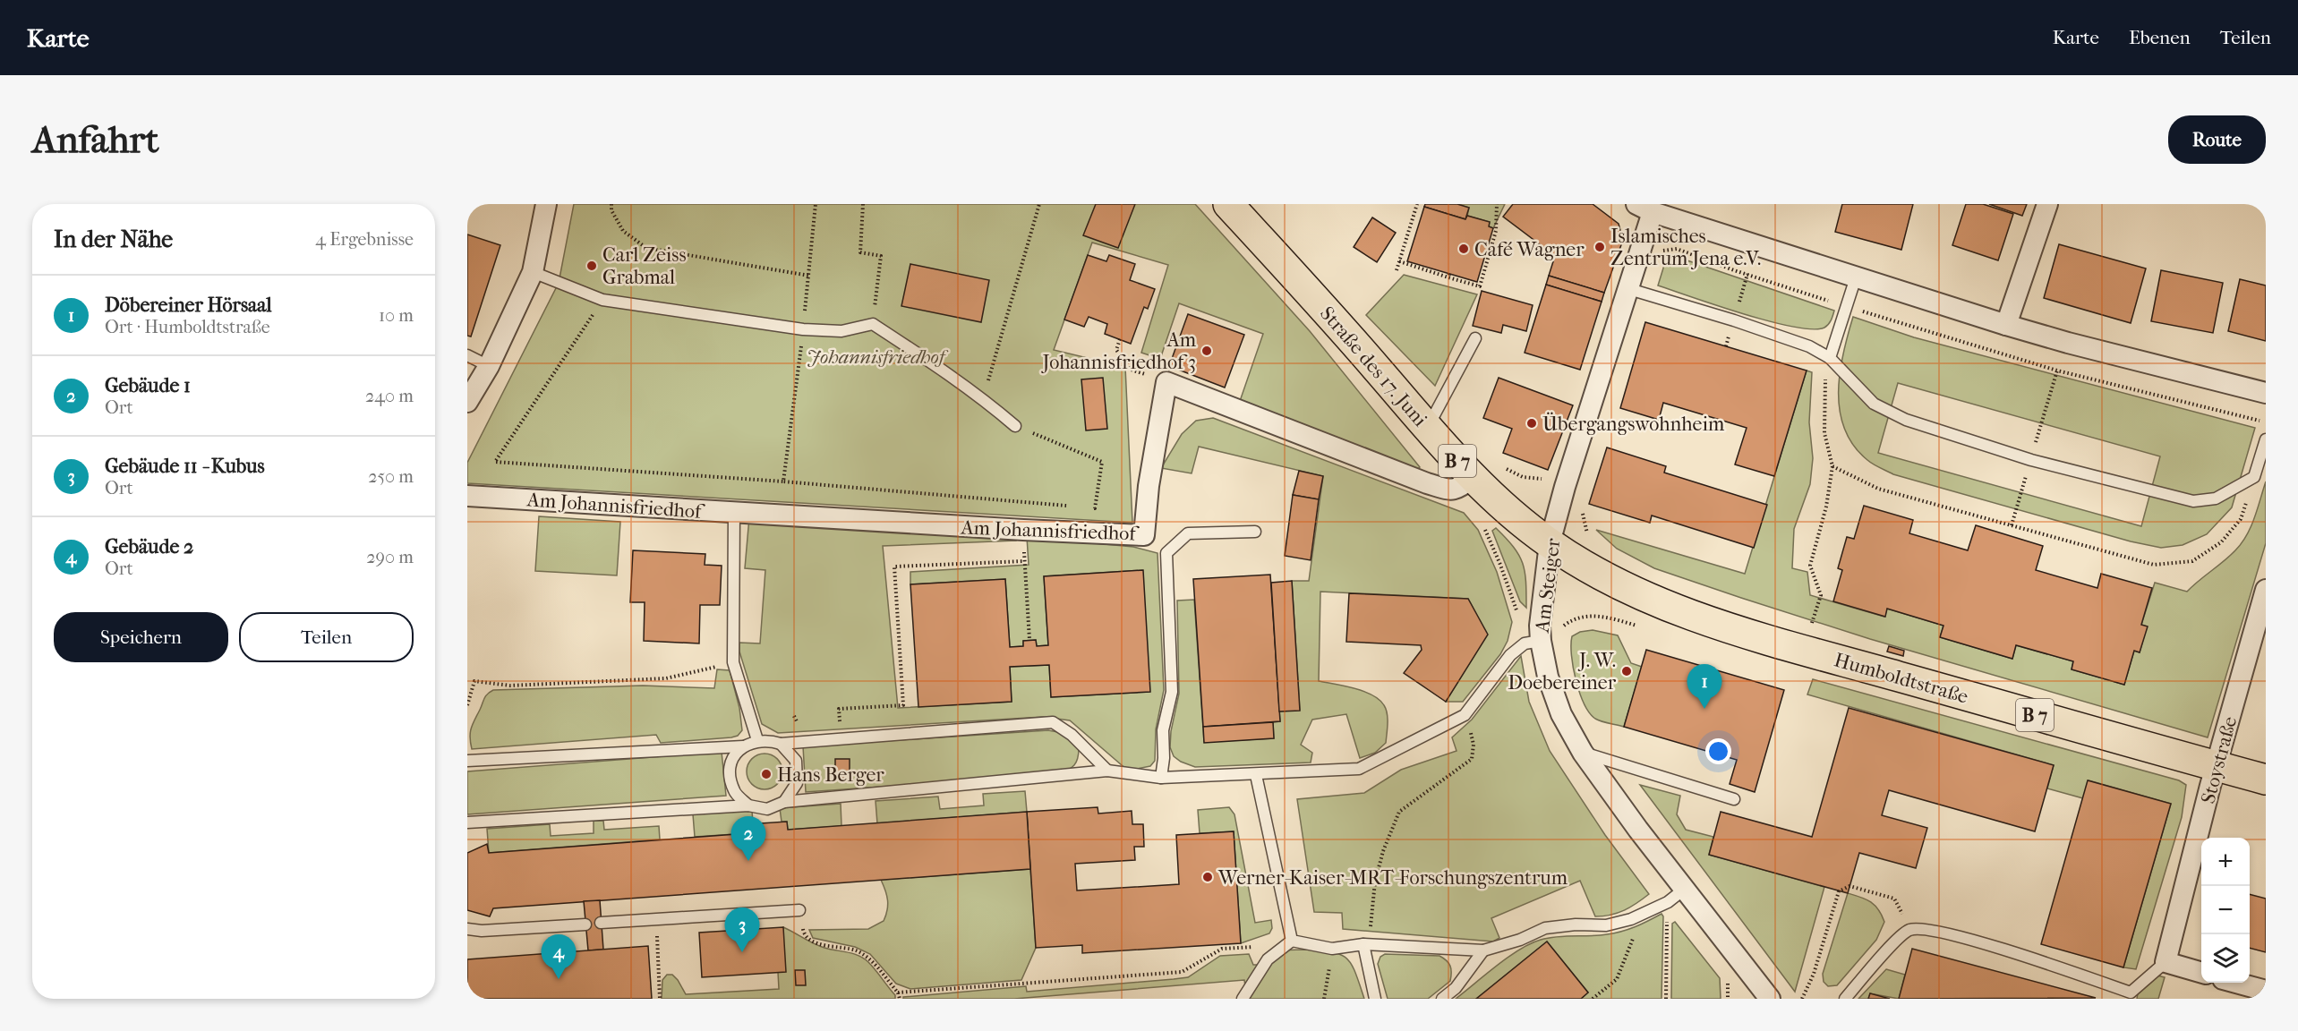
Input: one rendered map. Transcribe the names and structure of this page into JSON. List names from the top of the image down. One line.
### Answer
{"streets":{"main road":["Straße des 17. Juni","B 7","Humboldtstraße"],"street":["Am Johannisfriedhof","Am Steiger","Stoystraße"]},"crossings":[["Straße des 17. Juni","Am Steiger"],["Straße des 17. Juni","Humboldtstraße"],["Am Steiger","Humboldtstraße"],["Humboldtstraße","Stoystraße"]],"parks":["Johannisfriedhof"],"places":["Islamisches Zentrum Jena e.V.","Café Wagner","Carl Zeiss Grabmal","Am Johannisfriedhof 3","Übergangswohnheim","J. W. Doebereiner","Hans Berger","Werner-Kaiser-MRT-Forschungszentrum"],"page":{"header":"Karte","nav":["Karte","Ebenen","Teilen"],"buttons":["Route",["Speichern","Teilen"]],"title":"Anfahrt","heading":["In der Nähe","4 Ergebnisse"],"list":[{"mark":"1","name":"Döbereiner Hörsaal","note":"Ort · Humboldtstraße","value":"10 m"},{"mark":"2","name":"Gebäude 1","note":"Ort","value":"240 m"},{"mark":"3","name":"Gebäude 11 - Kubus","note":"Ort","value":"250 m"},{"mark":"4","name":"Gebäude 2","note":"Ort","value":"290 m"}],"pins":["1","2","3","4"],"map_buttons":["+","−"]}}
